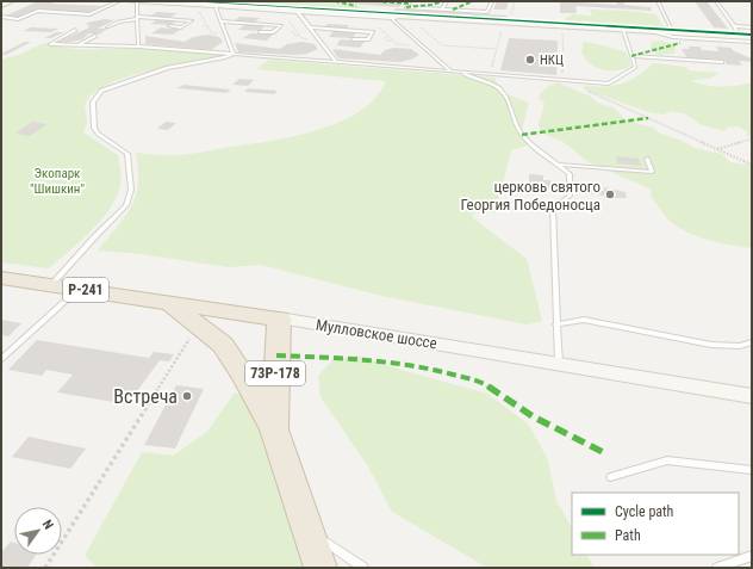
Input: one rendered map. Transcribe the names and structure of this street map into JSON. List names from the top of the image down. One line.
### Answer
{"streets":{"highway":["Р-241","Мулловское шоссе","73Р-178"]},"crossings":[["Р-241","Мулловское шоссе"],["Р-241","73Р-178"],["Мулловское шоссе","73Р-178"]],"parks":["Экопарк \"Шишкин\""],"places":["НКЦ","церковь святого Георгия Победоносца","Встреча"],"legend":["Cycle path","Path"],"north":"top right"}
